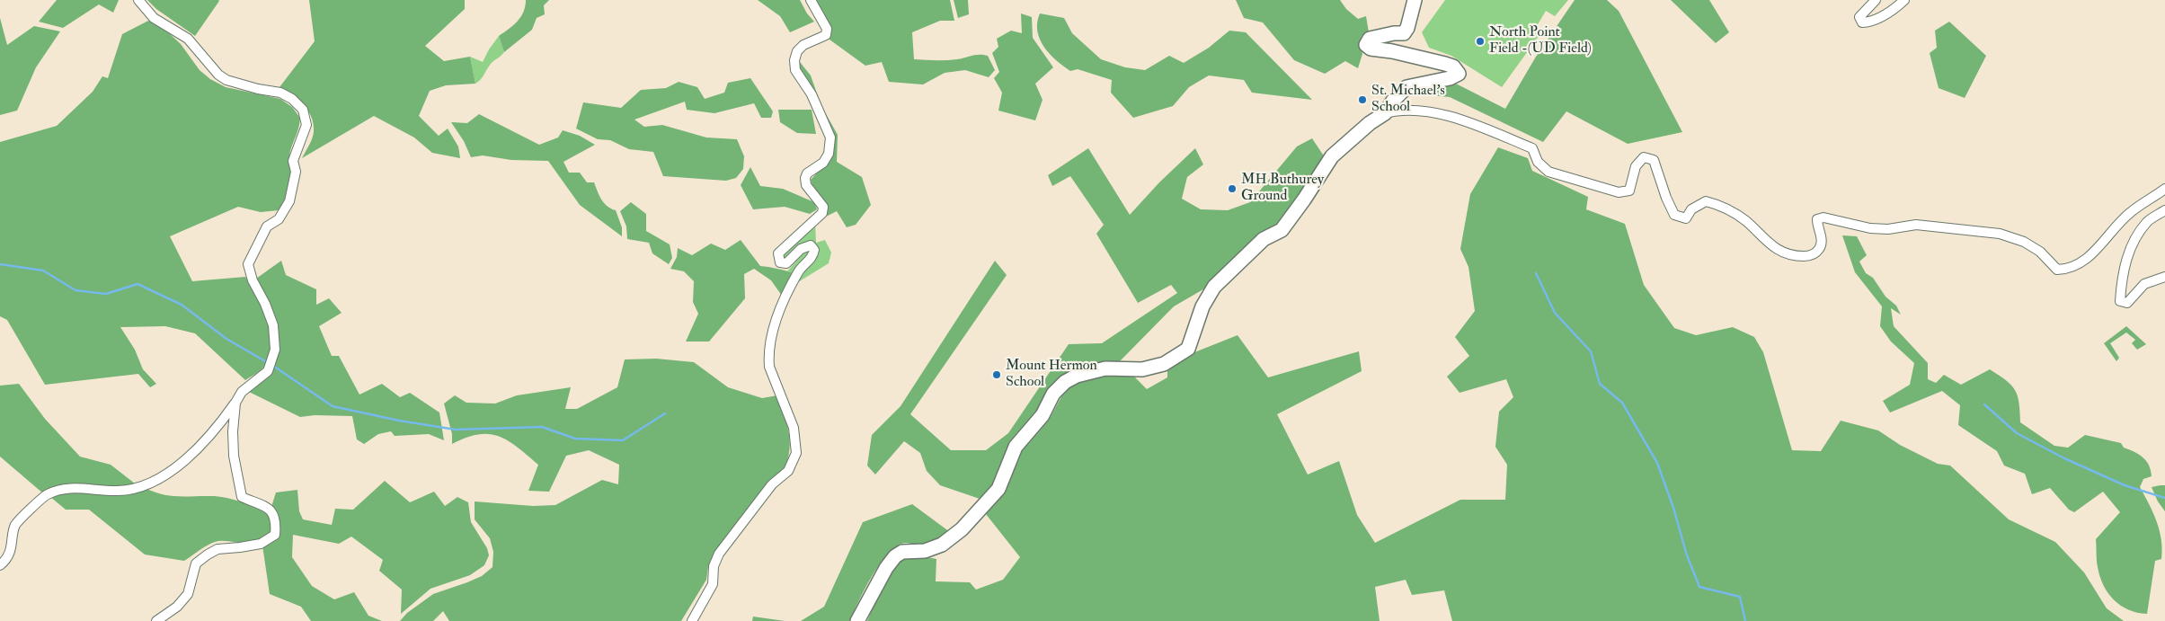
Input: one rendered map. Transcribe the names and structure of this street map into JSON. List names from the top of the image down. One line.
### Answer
{"places":["North Point Field -(UD Field)","St. Michael's School","MH Buthurey Ground","Mount Hermon School"]}
